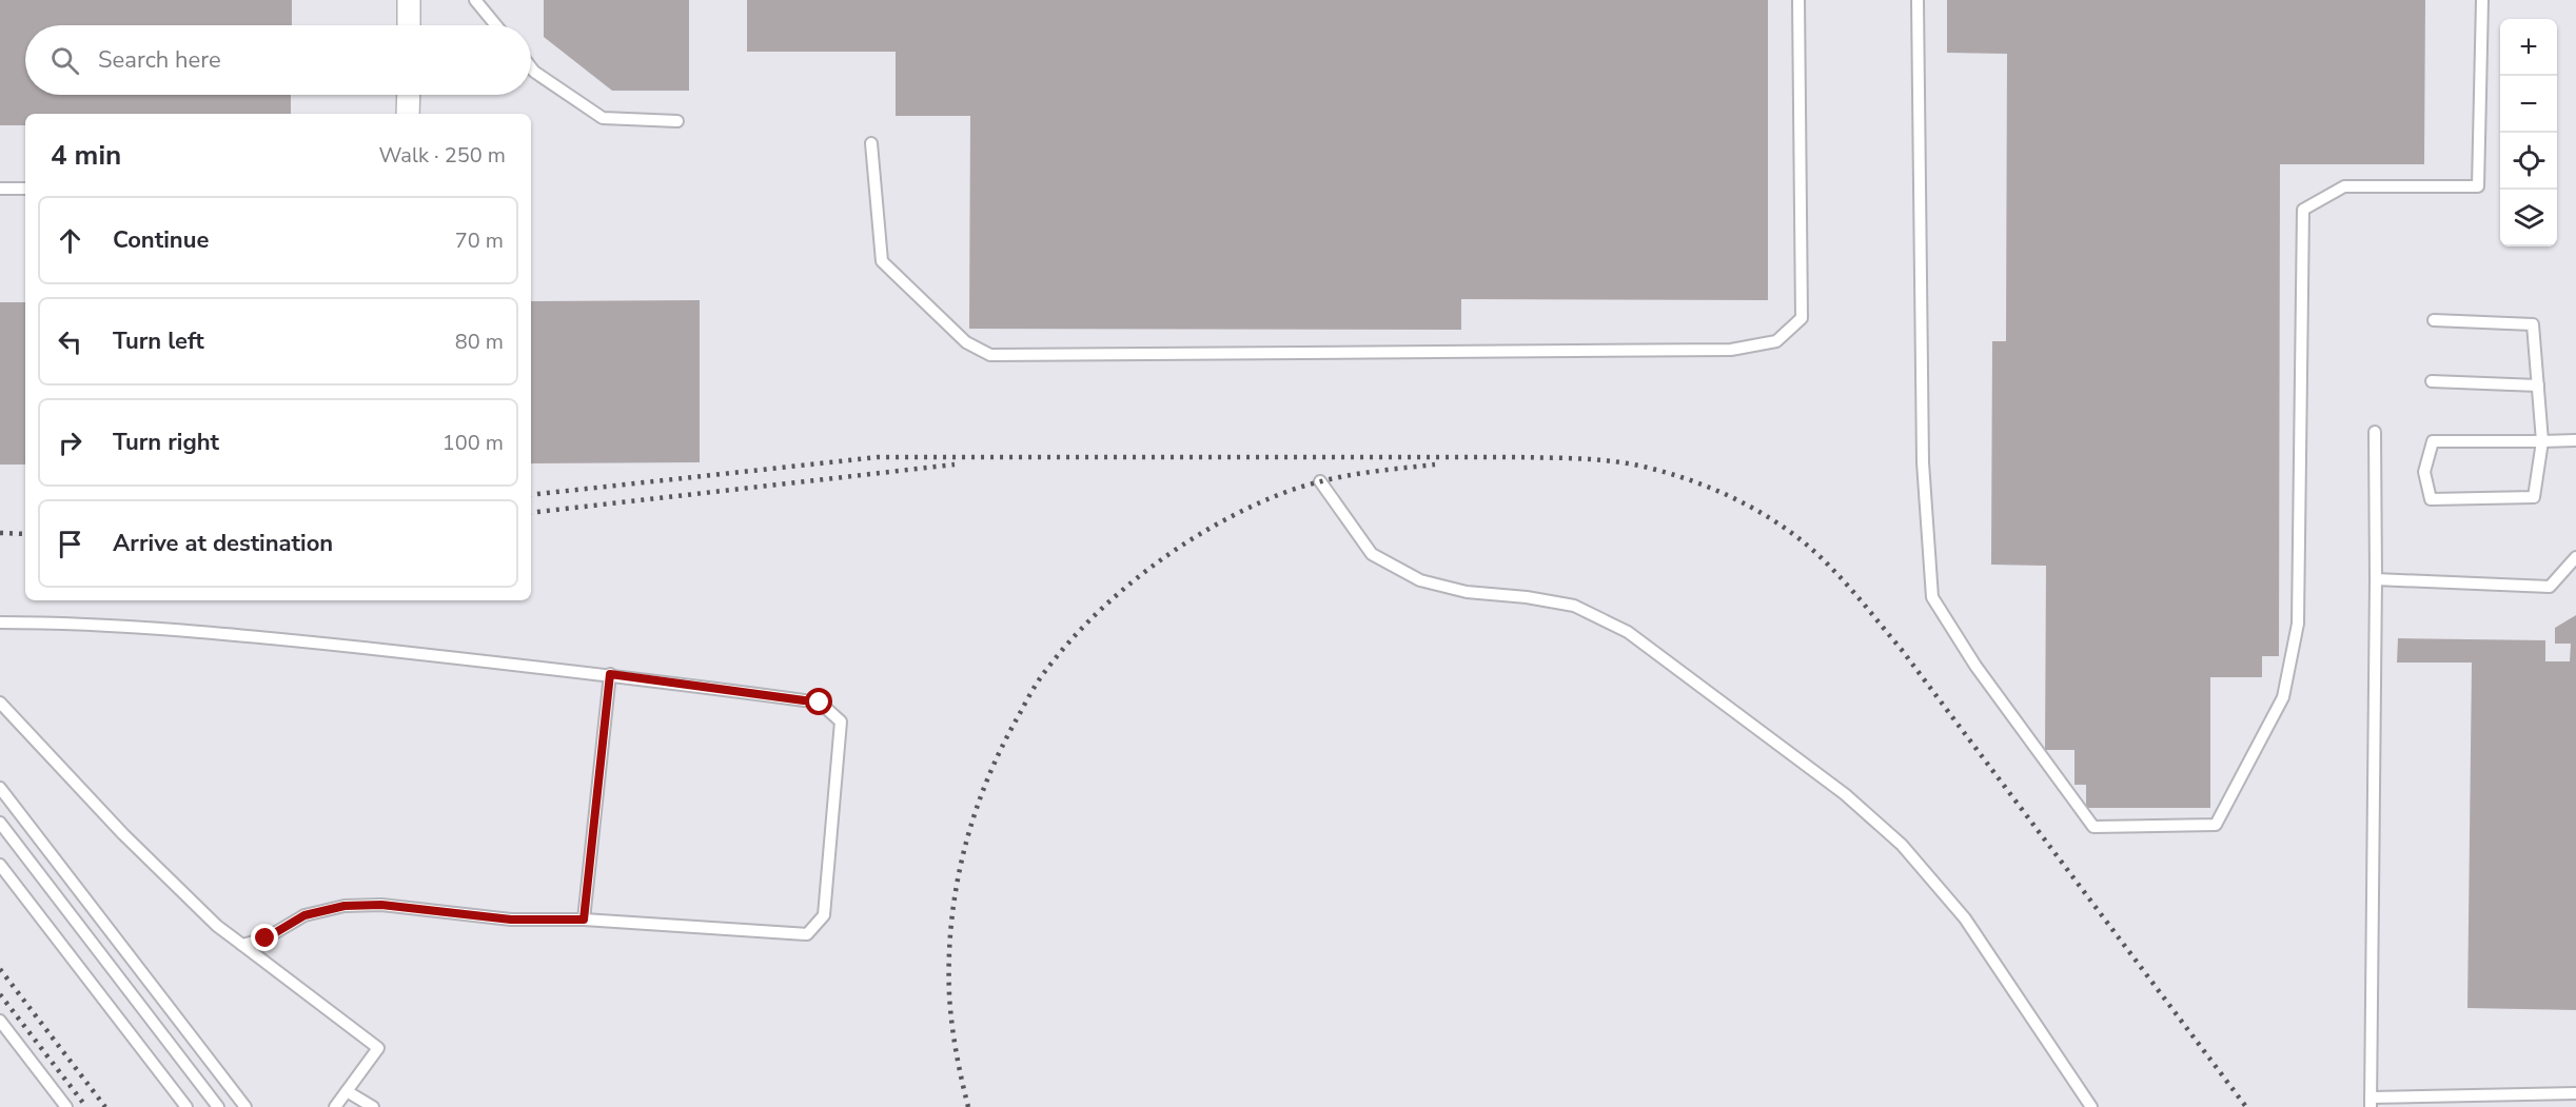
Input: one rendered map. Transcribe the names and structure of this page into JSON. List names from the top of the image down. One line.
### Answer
{"page":{"map_buttons":["+","−"],"search":"Search here","heading":["4 min","Walk · 250 m"],"list":[["Continue","70 m"],["Turn left","80 m"],["Turn right","100 m"],"Arrive at destination"]}}
